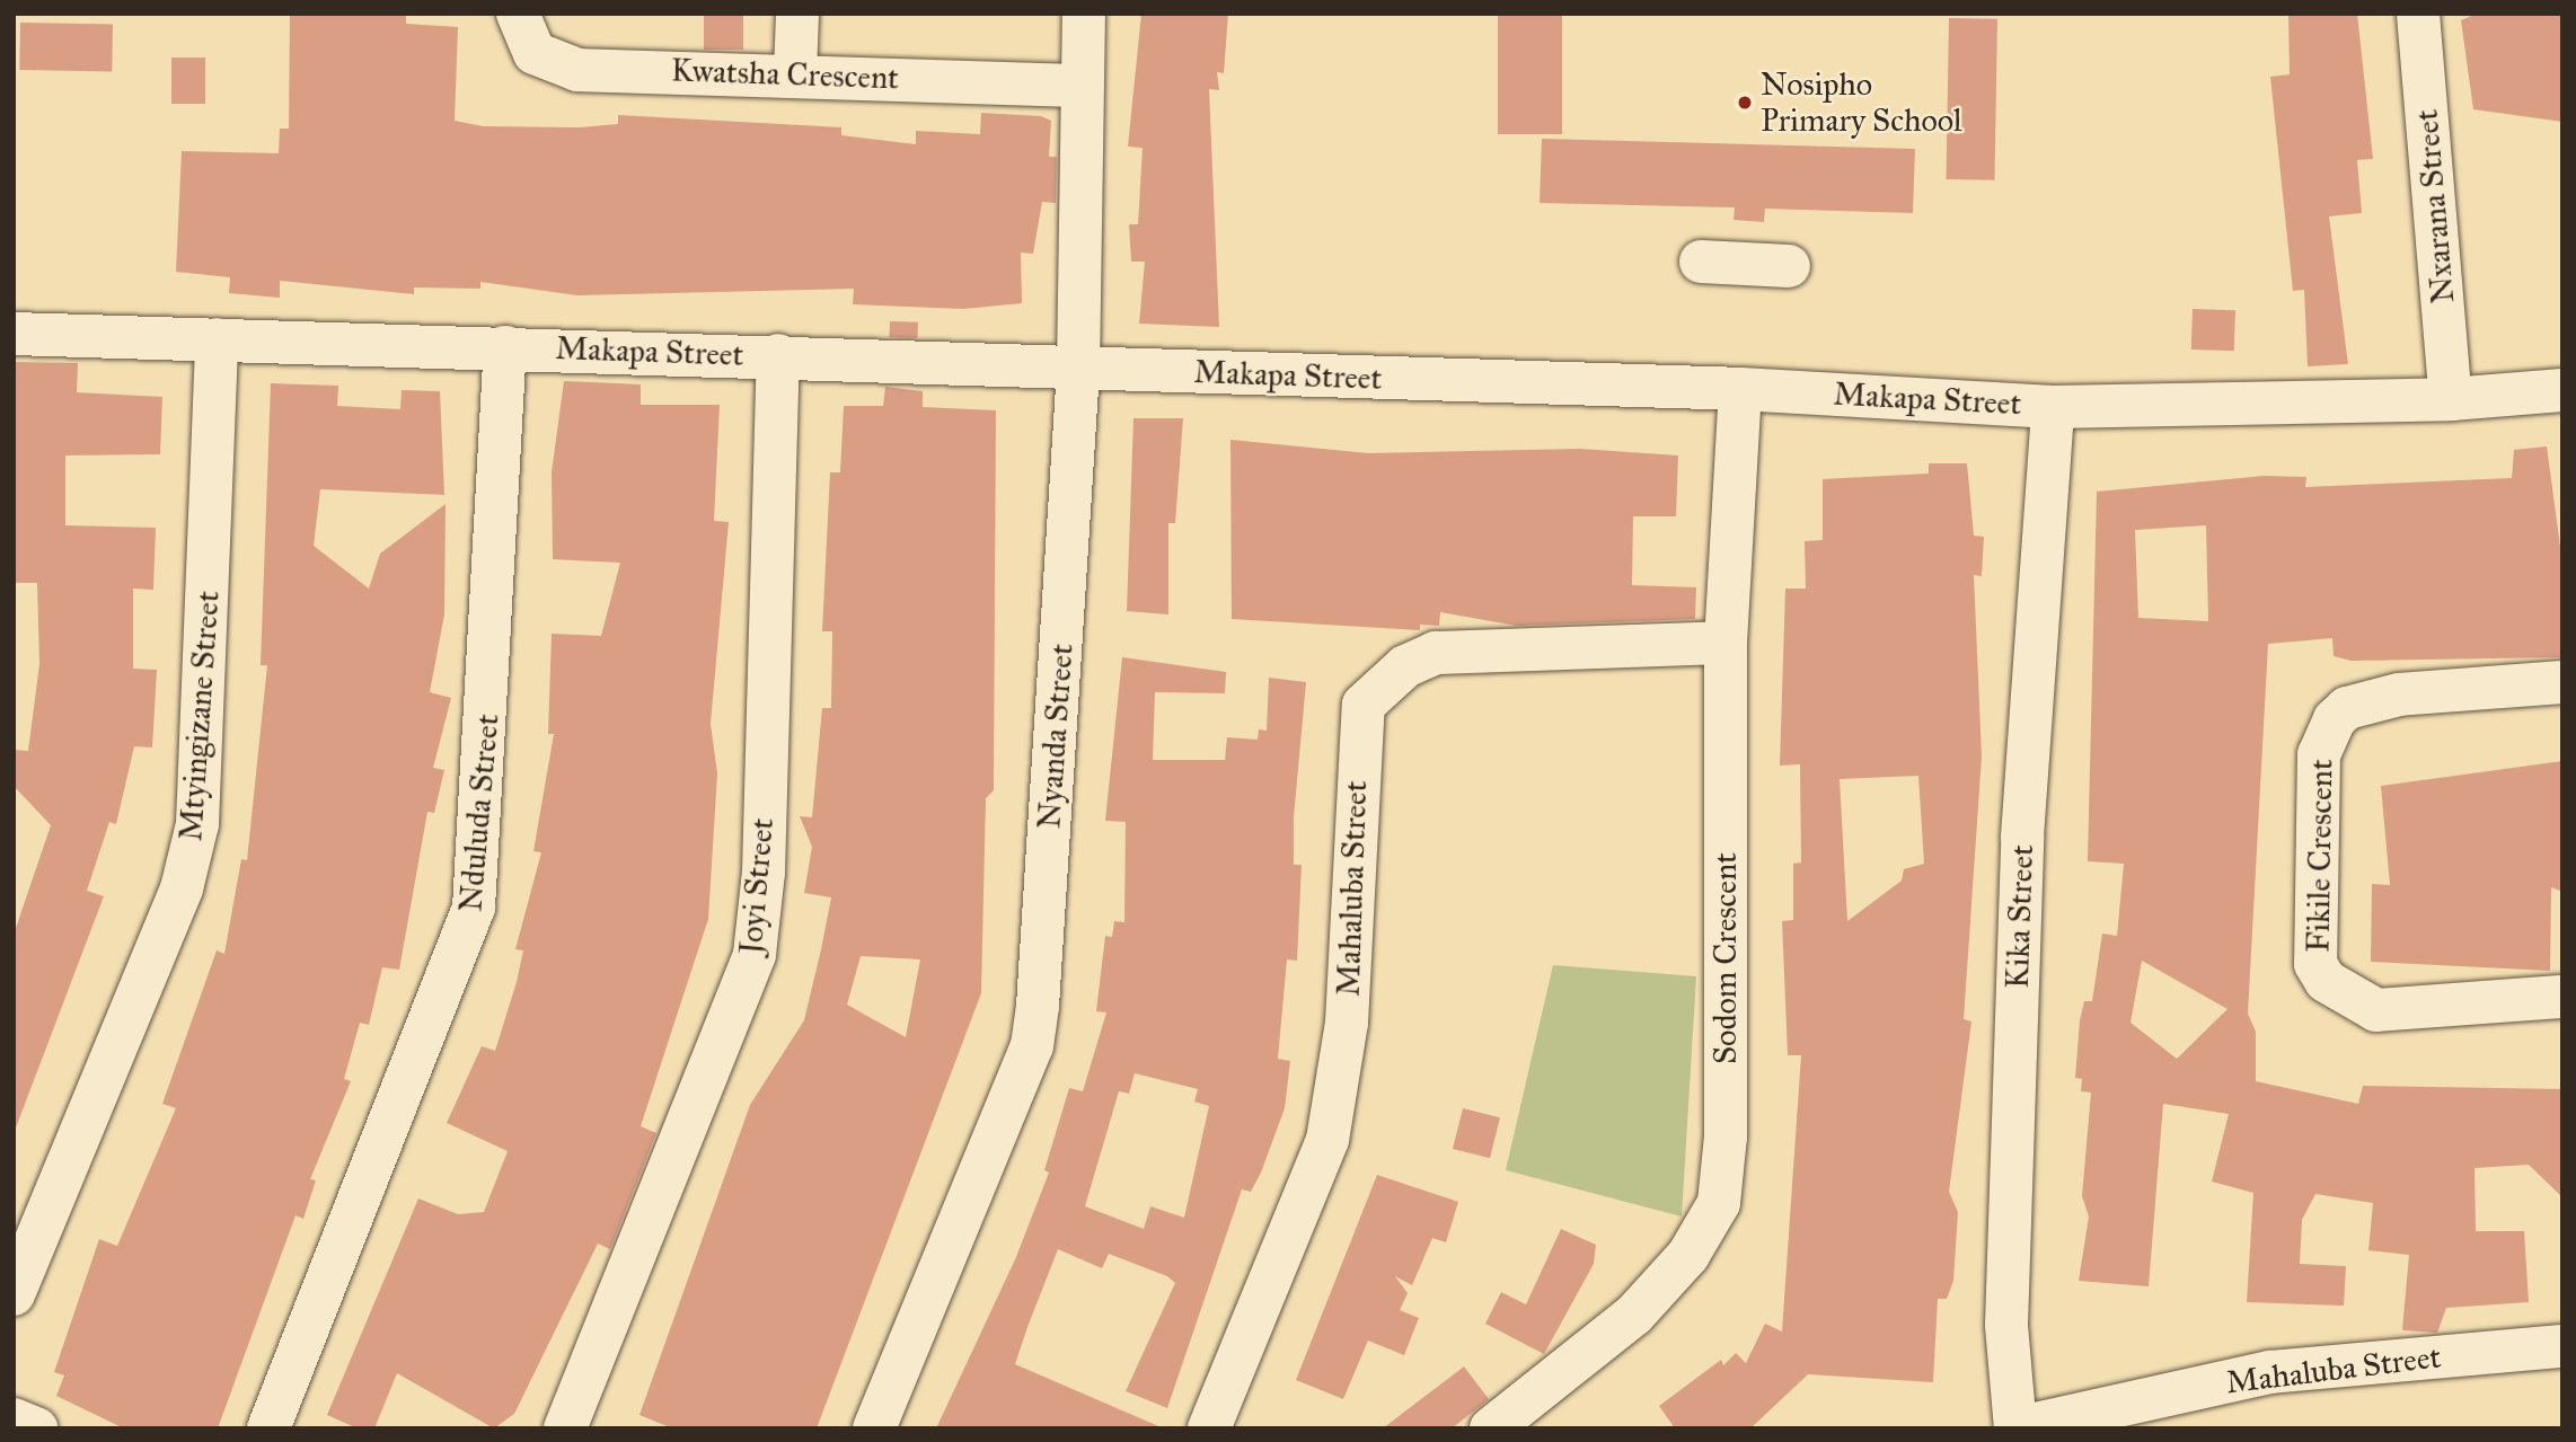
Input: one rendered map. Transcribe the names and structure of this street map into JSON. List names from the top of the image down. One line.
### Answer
{"streets":{"street":["Kwatsha Crescent","Nxarana Street","Makapa Street","Mtyingizane Street","Nyanda Street","Nduluda Street","Fikile Crescent","Joyi Street","Mahaluba Street","Kika Street","Sodom Crescent"]},"crossings":[["Kwatsha Crescent","Nyanda Street"],["Nxarana Street","Makapa Street"],["Makapa Street","Mtyingizane Street"],["Makapa Street","Nyanda Street"],["Makapa Street","Nduluda Street"],["Makapa Street","Joyi Street"],["Makapa Street","Kika Street"],["Makapa Street","Sodom Crescent"],["Mahaluba Street","Kika Street"],["Mahaluba Street","Sodom Crescent"]],"places":["Nosipho Primary School"]}
